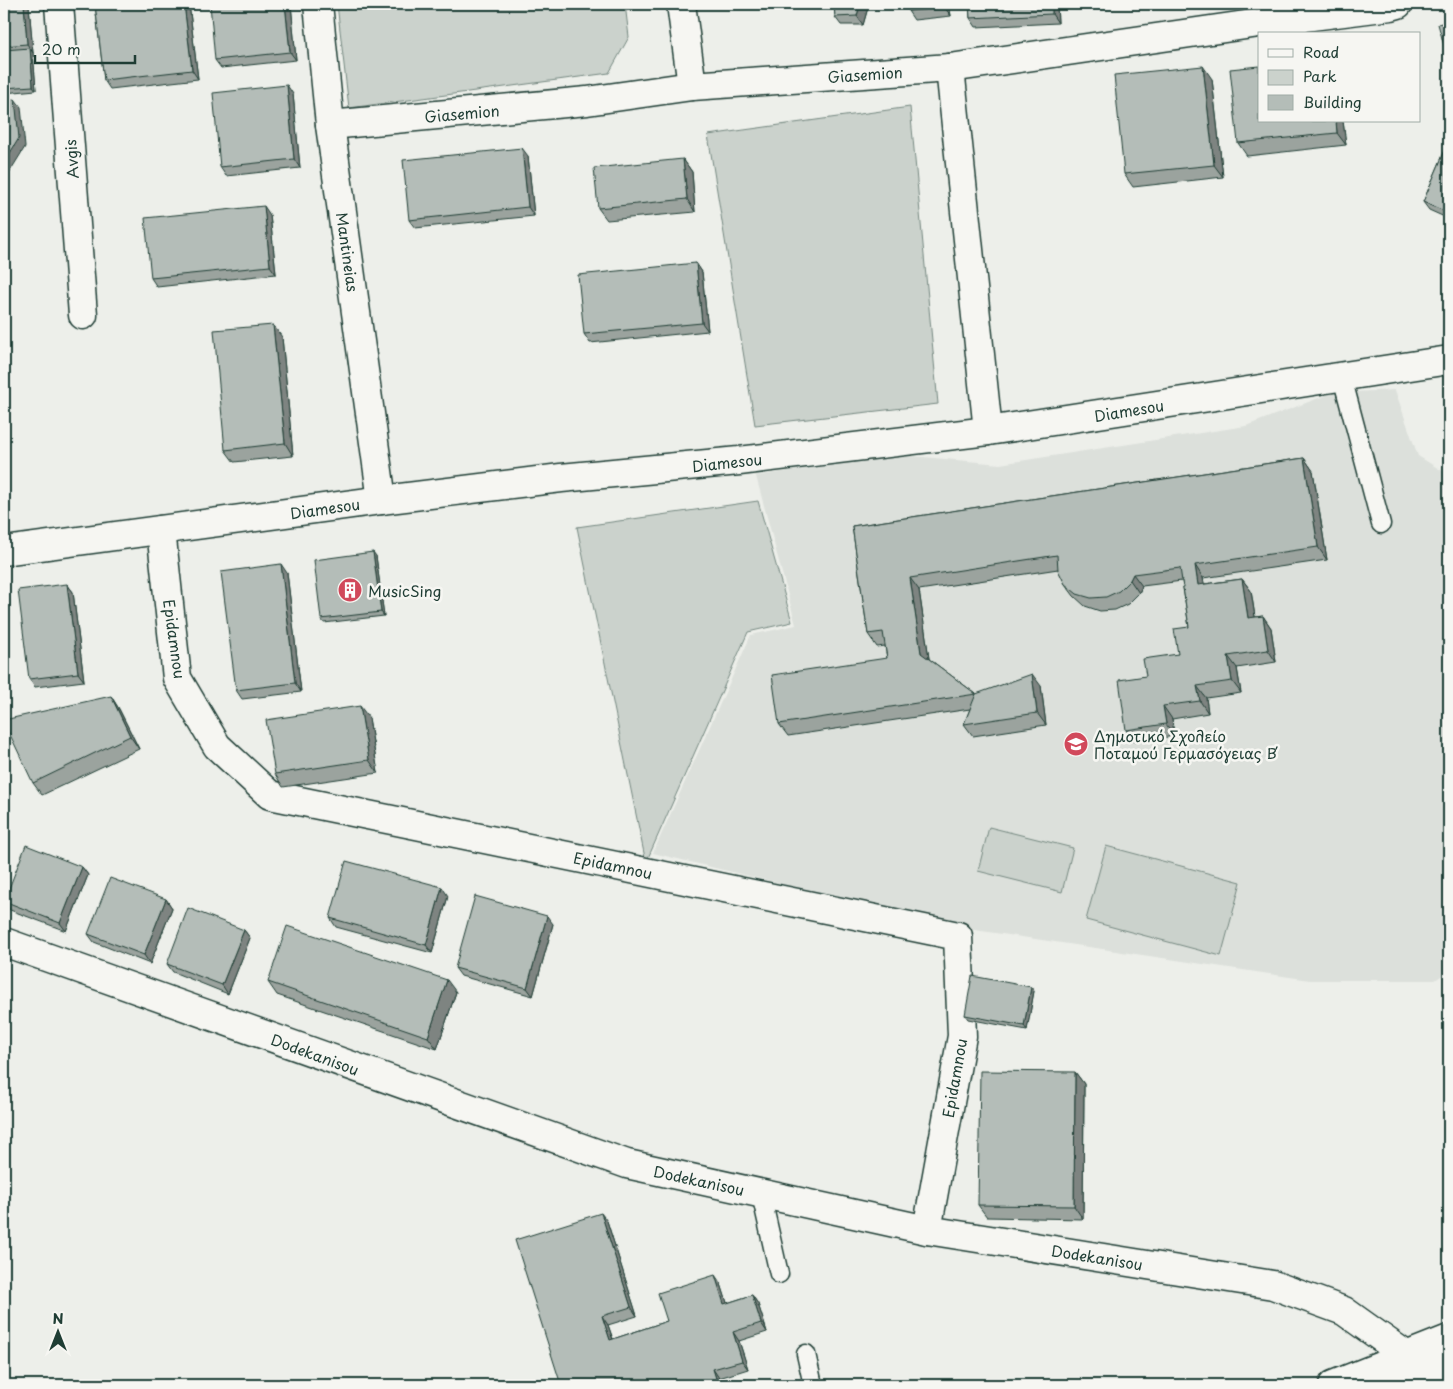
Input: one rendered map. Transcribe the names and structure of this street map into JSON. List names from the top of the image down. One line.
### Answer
{"streets":{"street":["Giasemion","Avgis","Mantineias","Diamesou","Epidamnou","Dodekanisou"]},"crossings":[["Giasemion","Mantineias"],["Mantineias","Diamesou"],["Diamesou","Epidamnou"],["Epidamnou","Dodekanisou"]],"places":{"building":["MusicSing"],"school or university":["Δημοτικό Σχολείο Ποταμού Γερμασόγειας Β΄"]},"legend":["Road","Park","Building"],"scale_bar":"20 m","north":"top"}
